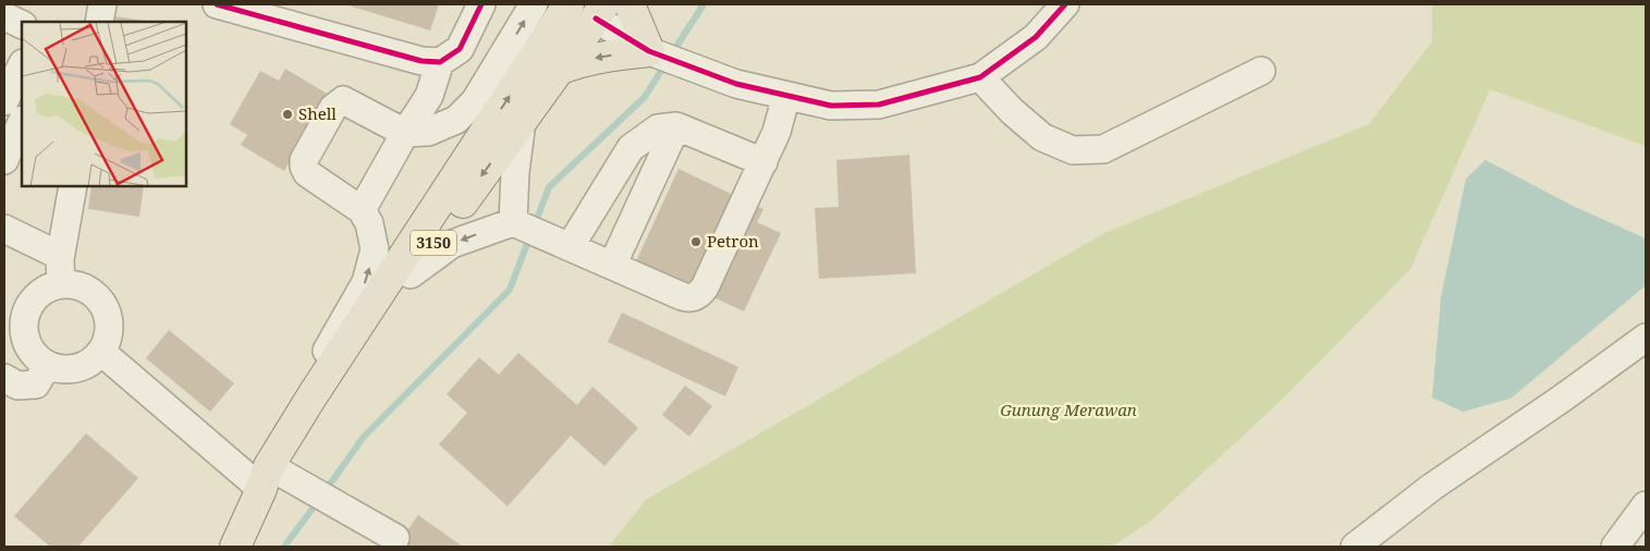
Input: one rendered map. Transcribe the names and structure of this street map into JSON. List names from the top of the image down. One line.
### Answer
{"streets":{"main road":["3150"]},"parks":["Gunung Merawan"],"places":["Shell","Petron"]}
